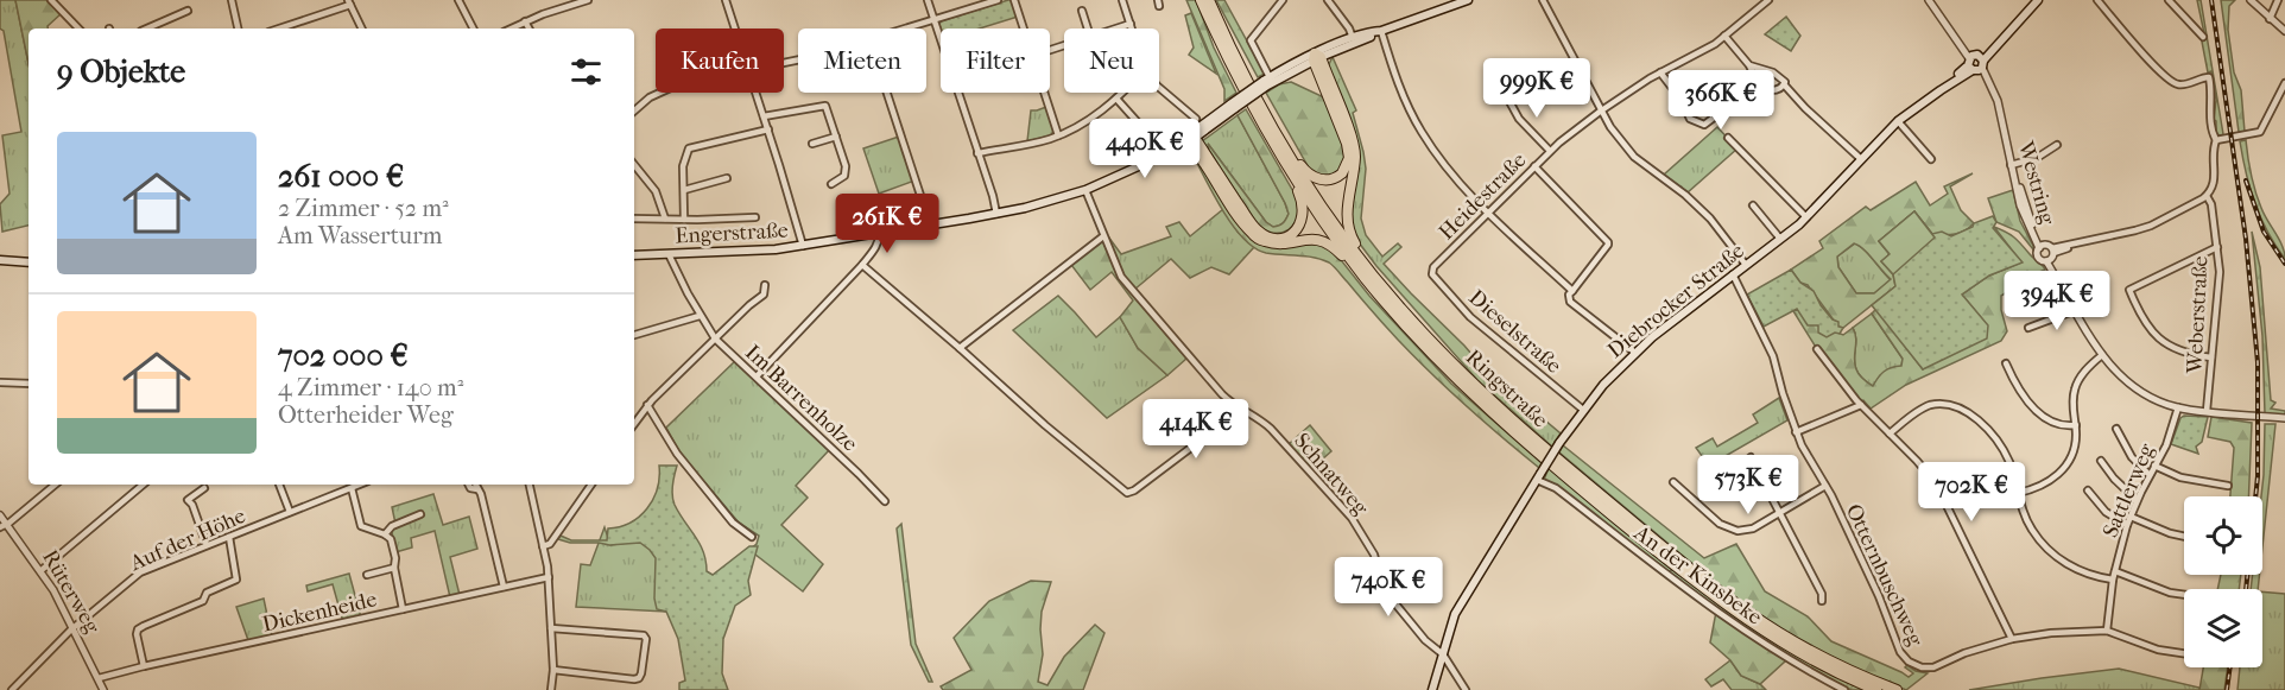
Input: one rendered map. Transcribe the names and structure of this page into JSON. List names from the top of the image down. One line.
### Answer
{"streets":{"highway":["Ringstraße"],"main road":["Engerstraße","Diebrocker Straße"],"street":["Westring","Heidestraße","Weberstraße","Dieselstraße","Im Barrenholze","Schnatweg","Sattlerweg","Auf der Höhe","An der Kinsbeke","Otternbuschweg","Rüterweg","Dickenheide"]},"crossings":[["Westring","Diebrocker Straße"],["Heidestraße","Dieselstraße"],["Engerstraße","Im Barrenholze"],["Engerstraße","Schnatweg"],["Diebrocker Straße","Dieselstraße"],["Diebrocker Straße","Schnatweg"],["Diebrocker Straße","An der Kinsbeke"],["Diebrocker Straße","Otternbuschweg"],["Sattlerweg","Otternbuschweg"],["Auf der Höhe","Rüterweg"],["Rüterweg","Dickenheide"]],"page":{"chip":["Kaufen","Mieten","Filter","Neu"],"heading":"9 Objekte","price":["999K €","366K €","440K €","261K €","394K €","414K €","573K €","702K €","740K €"],"list":[{"name":"261 000 €","note":"2 Zimmer · 52 m² · Am Wasserturm"},{"name":"702 000 €","note":"4 Zimmer · 140 m² · Otterheider Weg"}]}}
